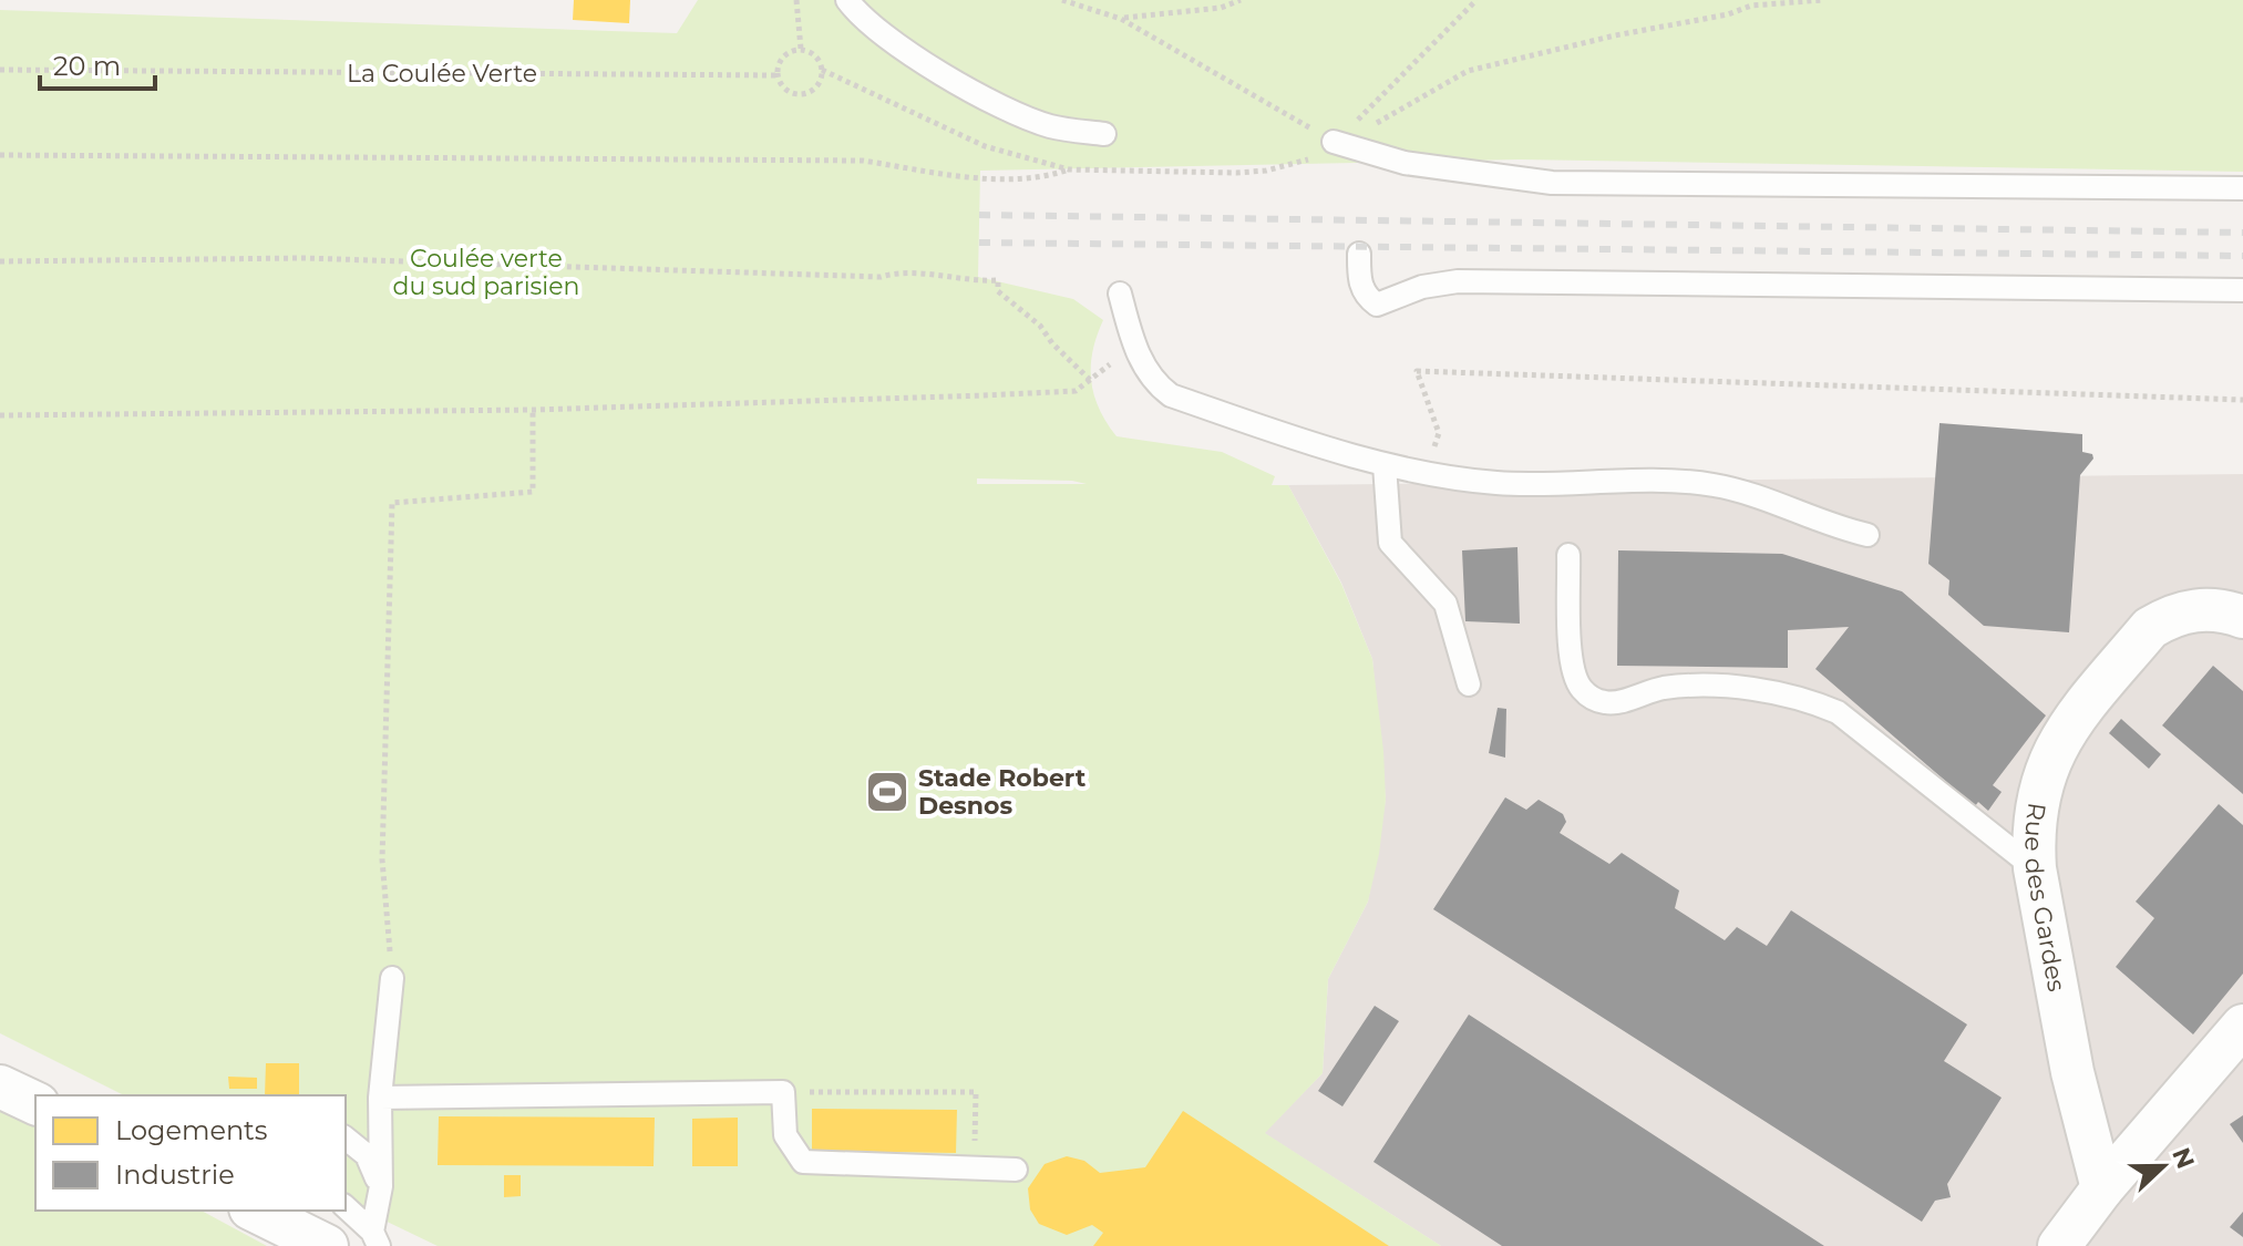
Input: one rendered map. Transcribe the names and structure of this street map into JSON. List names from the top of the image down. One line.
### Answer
{"streets":{"street":["Rue des Gardes"],"path":["La Coulée Verte"]},"parks":["Coulée verte du sud parisien"],"places":{"sports":["Stade Robert Desnos"]},"legend":["Logements","Industrie"],"scale_bar":"20 m","north":"right"}
